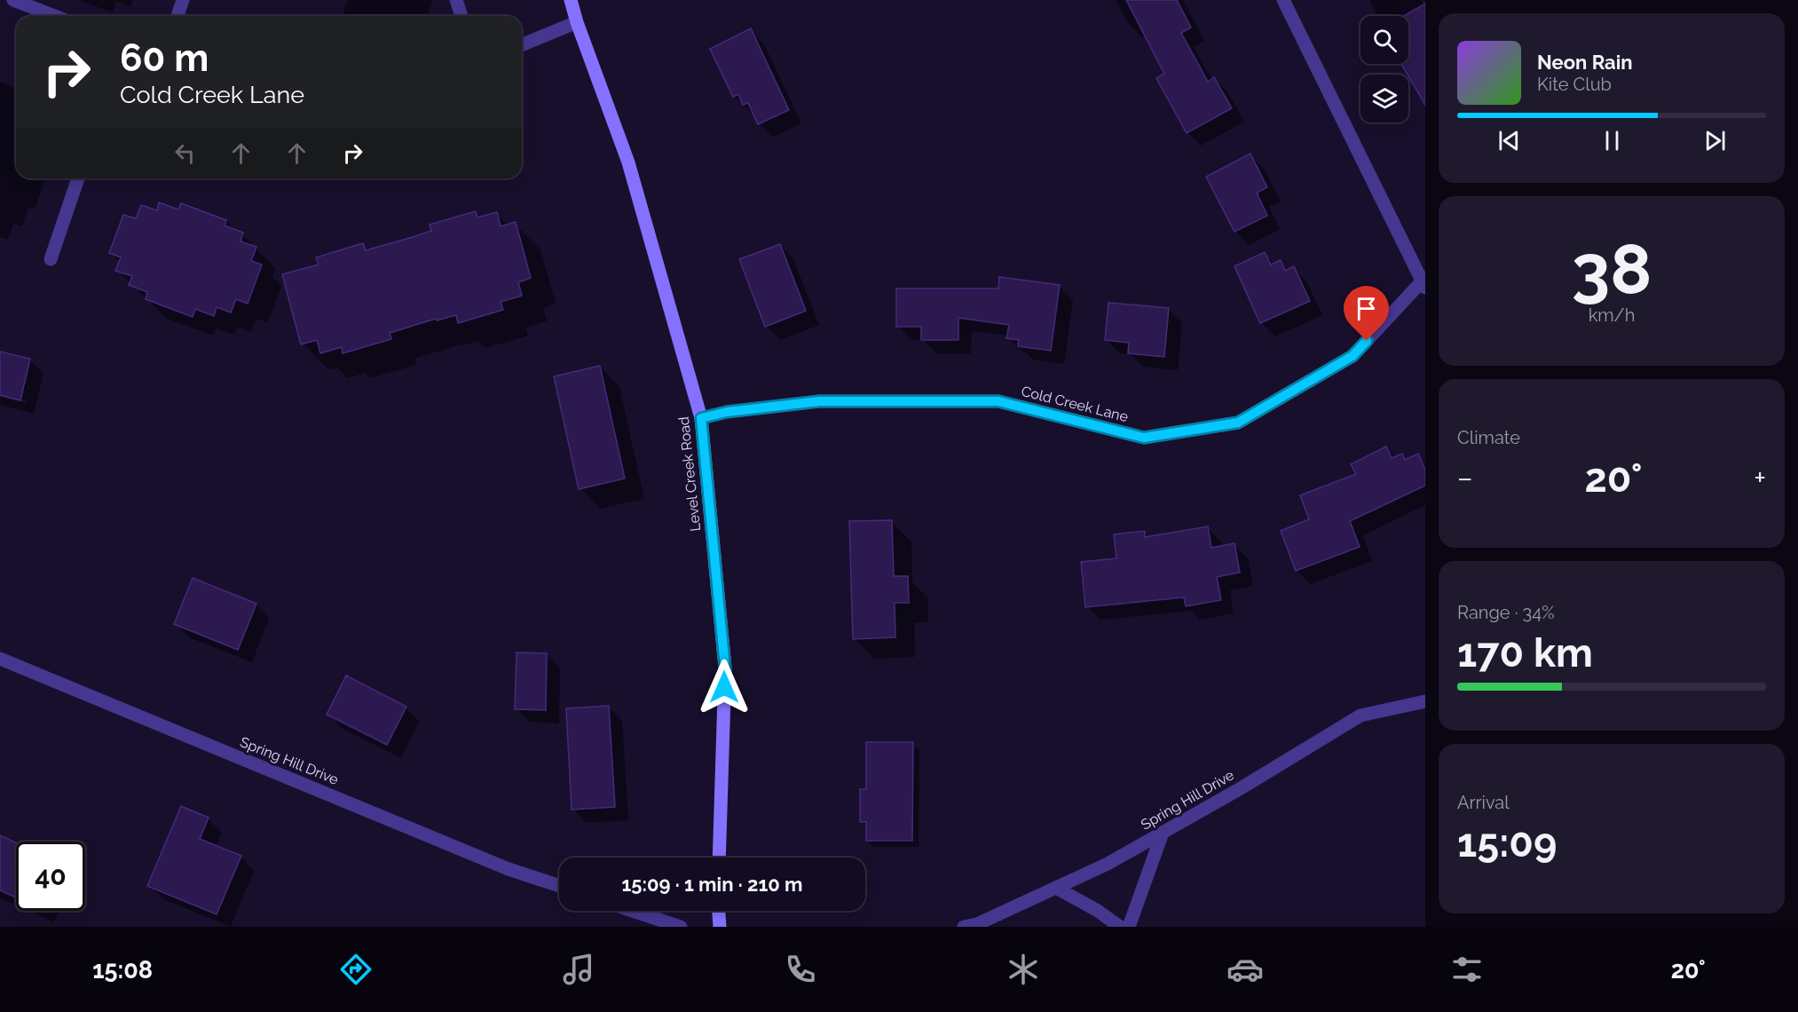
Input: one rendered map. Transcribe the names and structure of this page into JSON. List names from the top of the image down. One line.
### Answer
{"streets":{"street":["Cold Creek Lane","Level Creek Road","Spring Hill Drive"]},"crossings":[["Cold Creek Lane","Level Creek Road"]],"page":{"turn":["60 m","Cold Creek Lane"],"song":["Neon Rain","Kite Club"],"tile":[["38","km/h"],"Climate",["Range · 34%","170 km"],["Arrival","15:09"]],"heat":["−","20°","+"],"limit":"40","trip":"15:09 · 1 min · 210 m","tabs":["15:08","20°"]}}
